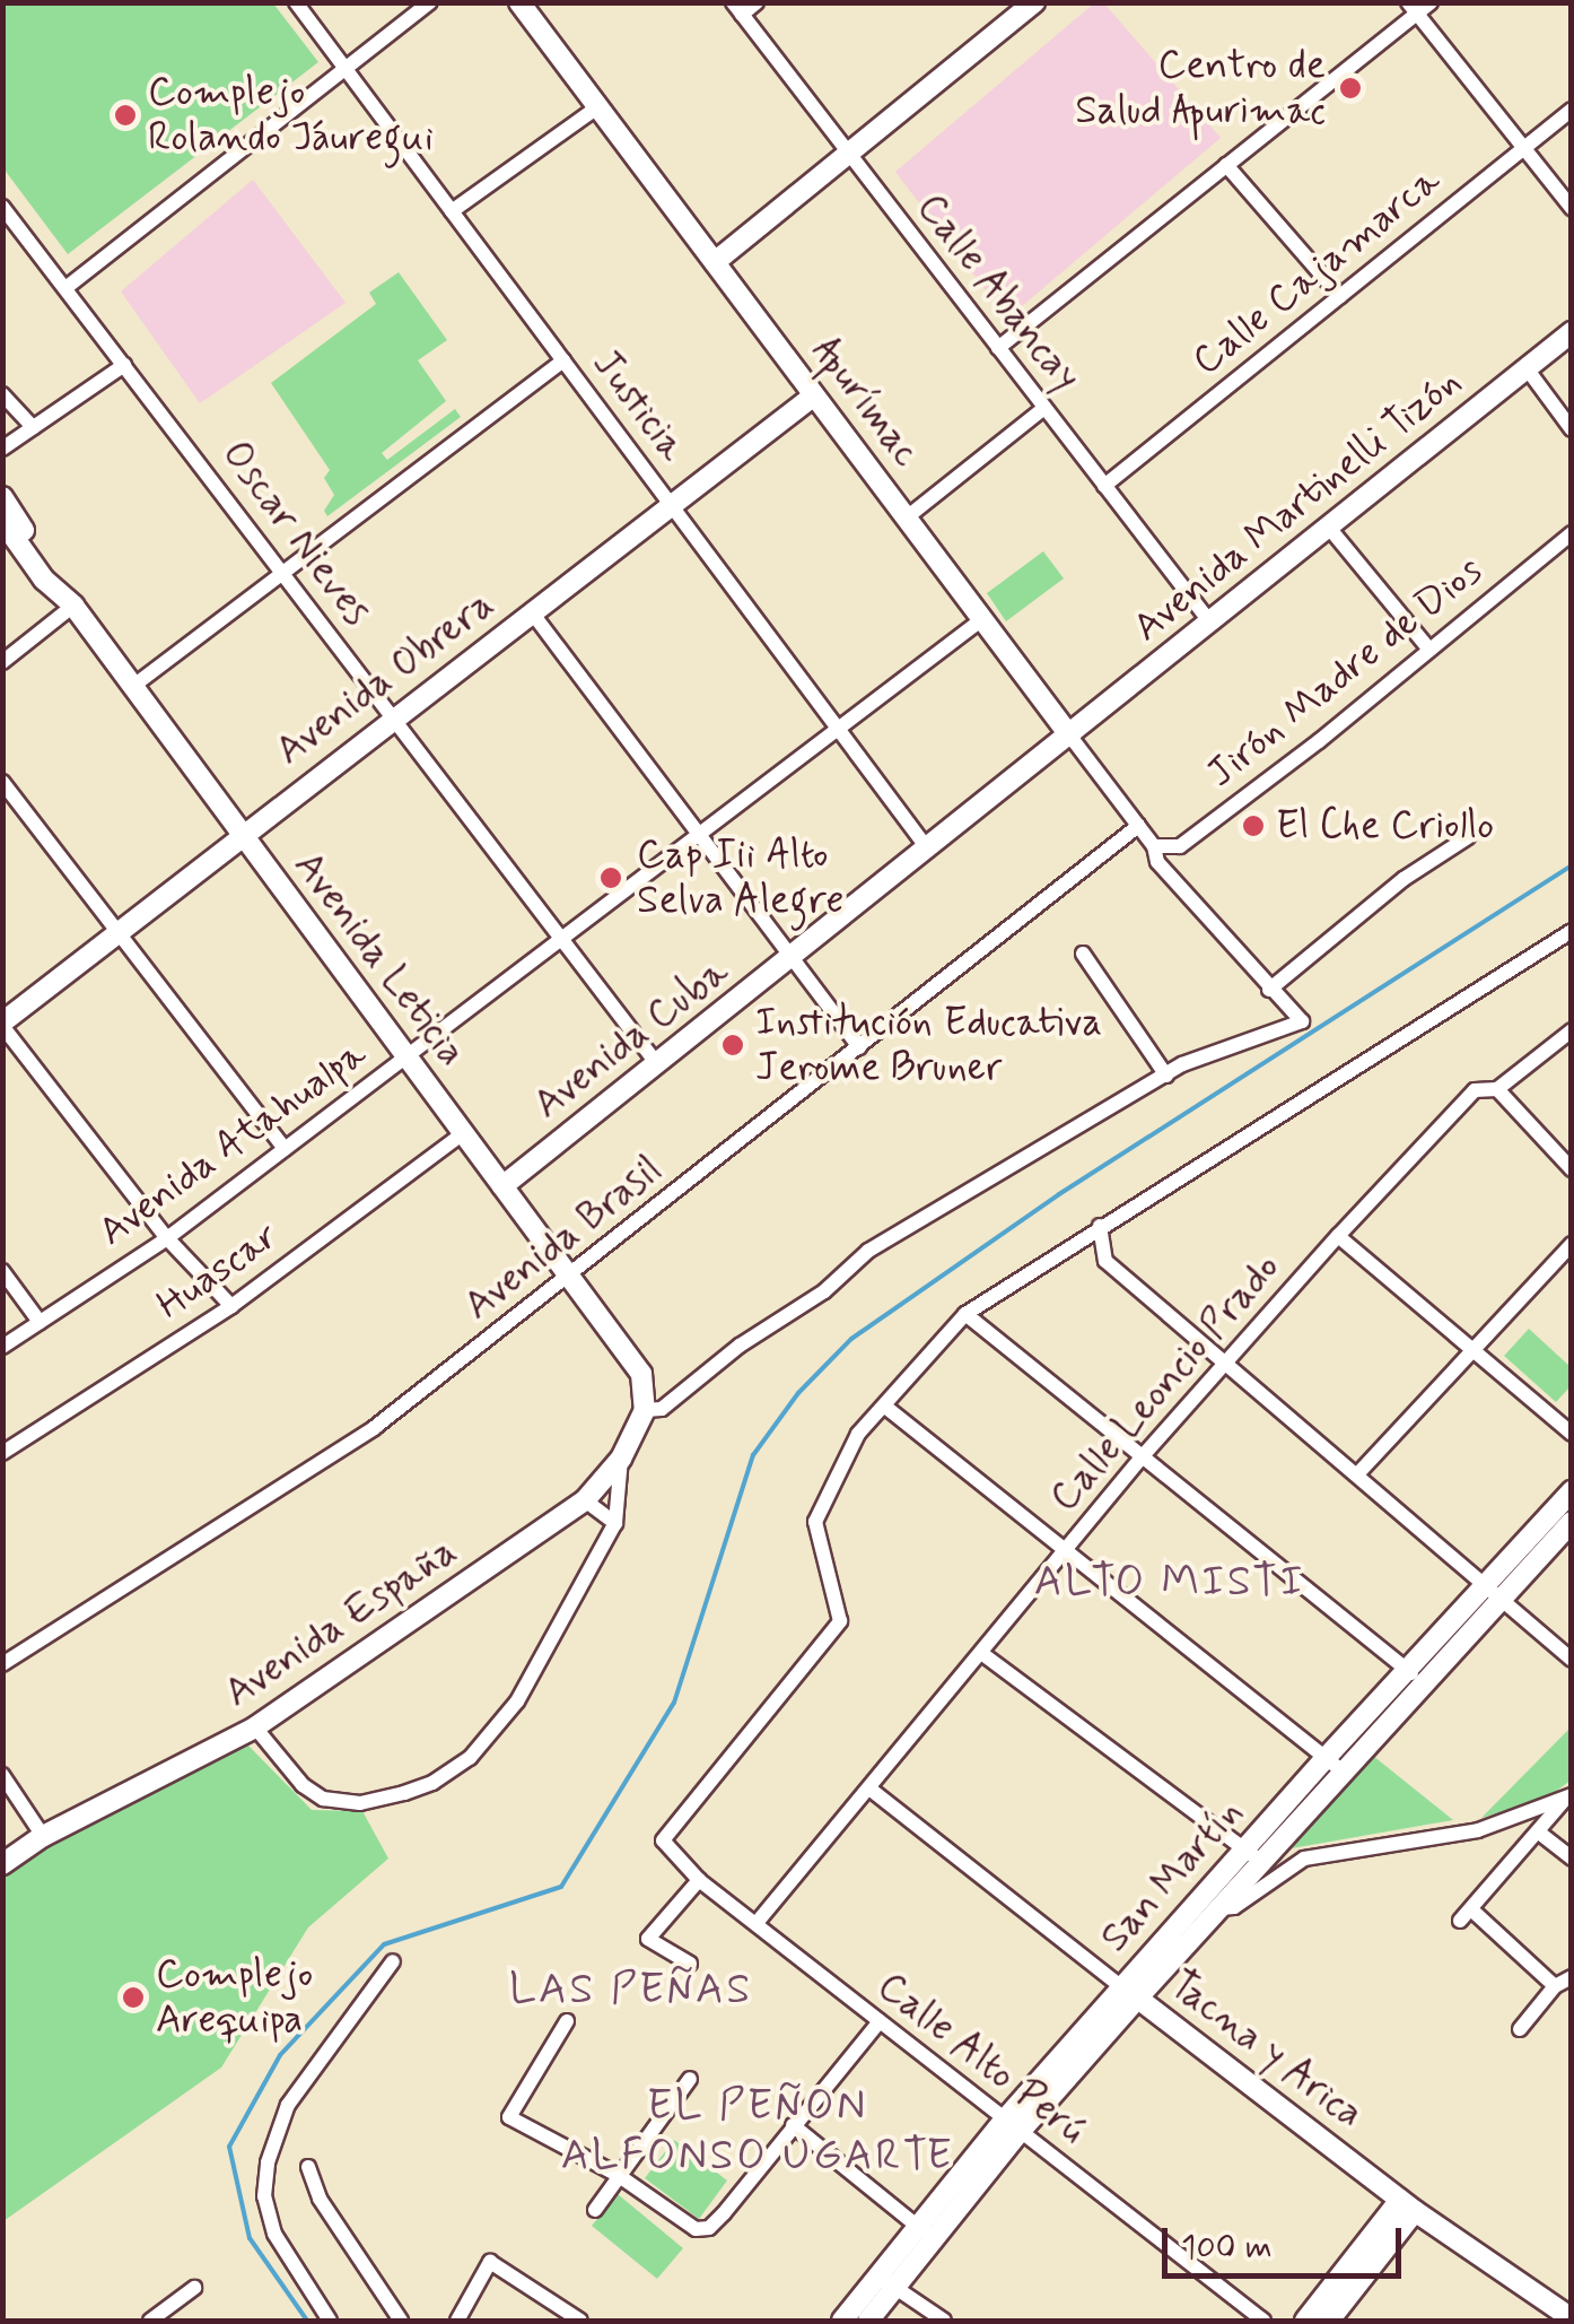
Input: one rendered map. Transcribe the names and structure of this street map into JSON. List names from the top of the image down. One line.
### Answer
{"streets":{"street":["Calle Cajamarca","Calle Abancay","Apurímac","Justicia","Avenida Martinelli Tizón","Oscar Nieves","Jirón Madre de Dios","Avenida Obrera","Avenida Leticia","Avenida Cuba","Avenida Atahualpa","Avenida Brasil","Huascar","Calle Leoncio Prado","Avenida España","San Martín","Tacna y Arica","Calle Alto Perú"]},"crossings":[["Calle Cajamarca","Calle Abancay"],["Calle Abancay","Avenida Martinelli Tizón"],["Apurímac","Avenida Martinelli Tizón"],["Apurímac","Jirón Madre de Dios"],["Apurímac","Avenida Obrera"],["Apurímac","Avenida Cuba"],["Apurímac","Avenida Atahualpa"],["Apurímac","Avenida Brasil"],["Justicia","Avenida Obrera"],["Justicia","Avenida Cuba"],["Justicia","Avenida Atahualpa"],["Avenida Martinelli Tizón","Avenida Cuba"],["Oscar Nieves","Avenida Obrera"],["Oscar Nieves","Avenida Cuba"],["Oscar Nieves","Avenida Atahualpa"],["Avenida Obrera","Avenida Leticia"],["Avenida Leticia","Avenida Cuba"],["Avenida Leticia","Avenida Atahualpa"],["Avenida Leticia","Avenida Brasil"],["Avenida Leticia","Huascar"],["Avenida Leticia","Avenida España"],["Calle Leoncio Prado","Tacna y Arica"],["Calle Leoncio Prado","Calle Alto Perú"],["San Martín","Tacna y Arica"],["San Martín","Calle Alto Perú"]],"districts":["ALTO MISTI","LAS PEÑAS","EL PEÑON ALFONSO UGARTE"],"places":["Centro de Salud Apurimac","Complejo Rolando Jáuregui","El Che Criollo","Cap Iii Alto Selva Alegre","Institución Educativa Jerome Bruner","Complejo Arequipa"],"scale_bar":"100 m"}
